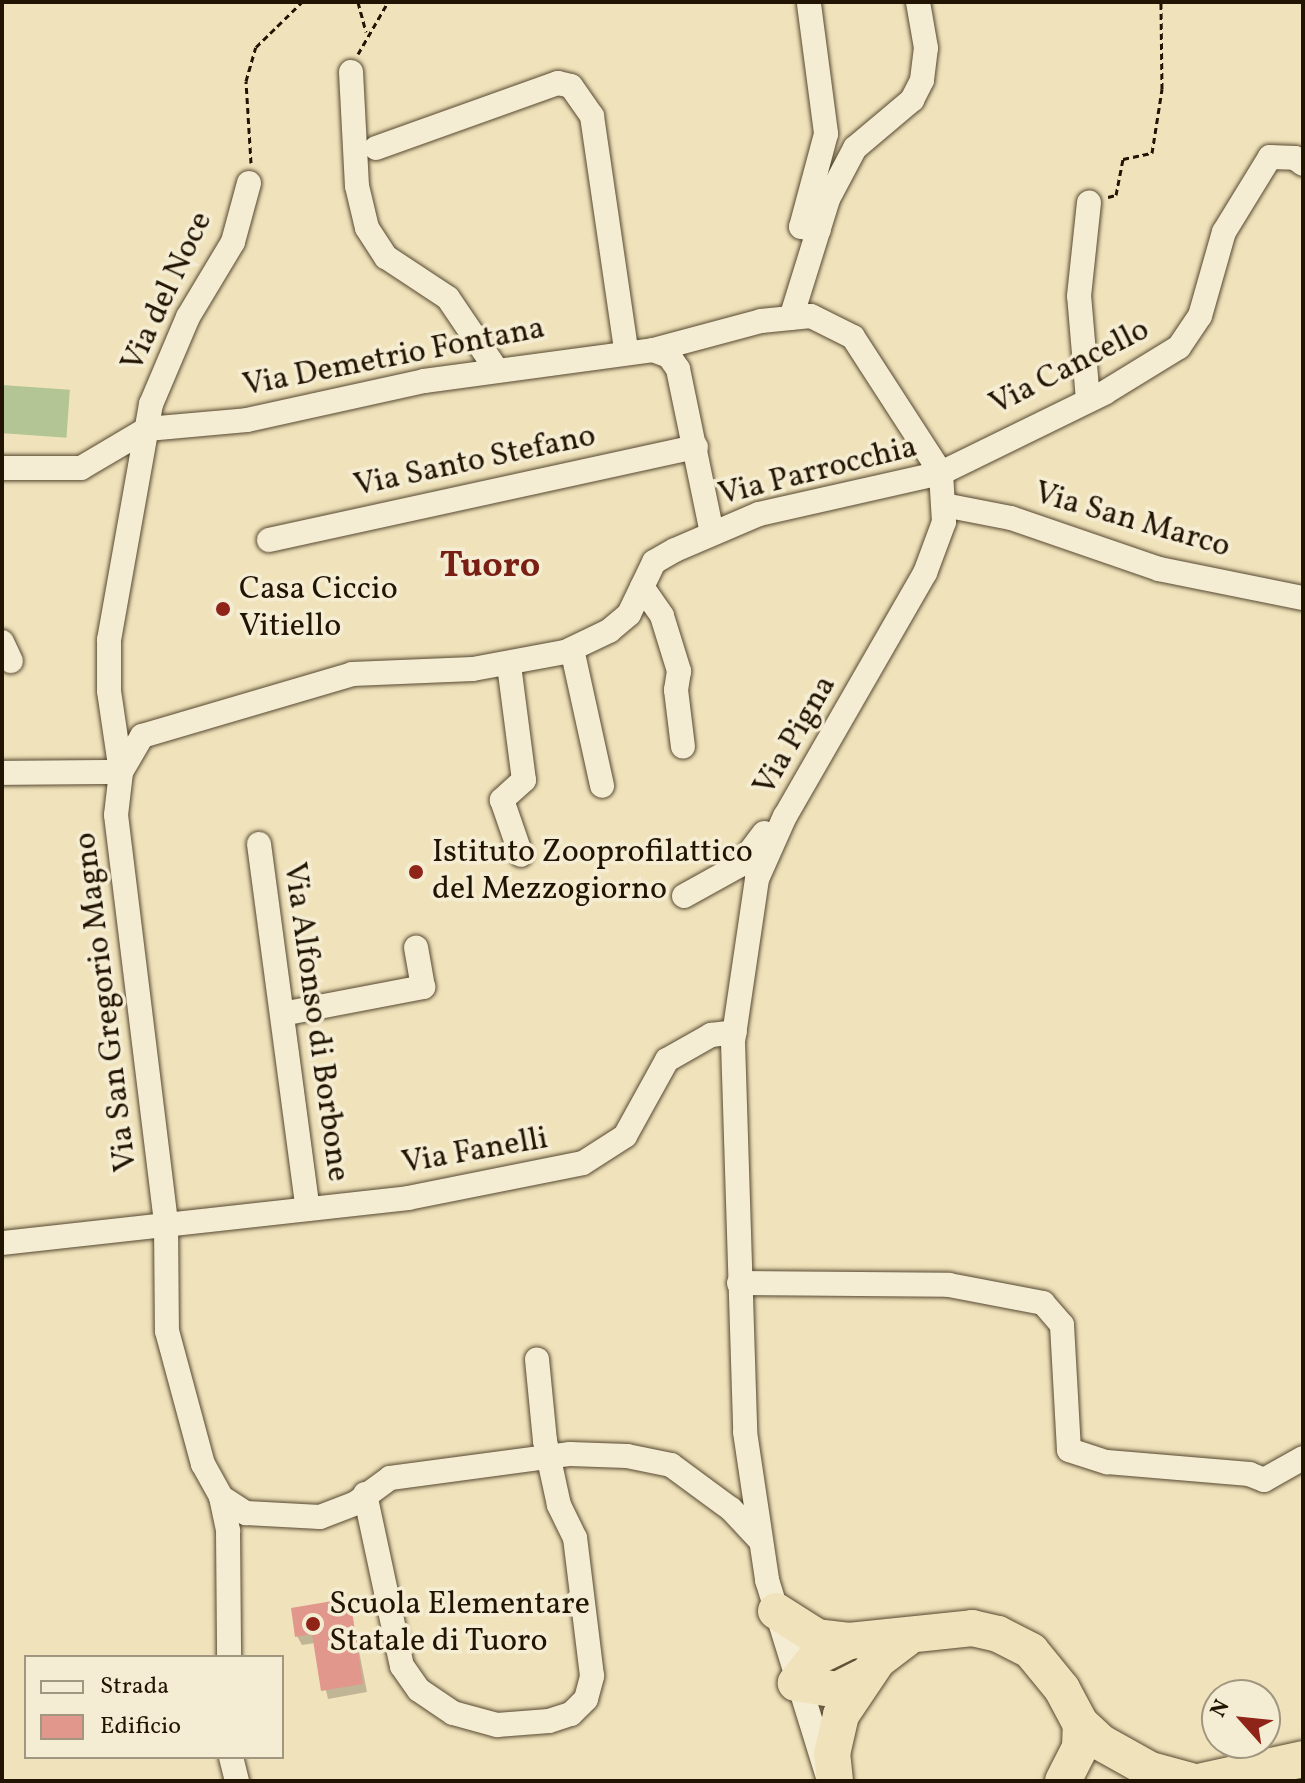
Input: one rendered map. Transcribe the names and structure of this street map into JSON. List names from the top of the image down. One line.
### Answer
{"streets":{"street":["Via del Noce","Via Demetrio Fontana","Via Cancello","Via Santo Stefano","Via Parrocchia","Via San Marco","Via Pigna","Via San Gregorio Magno","Via Alfonso di Borbone","Via Fanelli"]},"crossings":[["Via del Noce","Via Demetrio Fontana"],["Via del Noce","Via Parrocchia"],["Via del Noce","Via San Gregorio Magno"],["Via Cancello","Via Parrocchia"],["Via Cancello","Via Pigna"],["Via Parrocchia","Via Pigna"],["Via Parrocchia","Via San Gregorio Magno"],["Via San Marco","Via Pigna"],["Via Pigna","Via Fanelli"],["Via San Gregorio Magno","Via Fanelli"],["Via Alfonso di Borbone","Via Fanelli"]],"districts":["Tuoro"],"places":["Casa Ciccio Vitiello","Istituto Zooprofilattico del Mezzogiorno","Scuola Elementare Statale di Tuoro"],"legend":["Strada","Edificio"],"north":"top left"}
